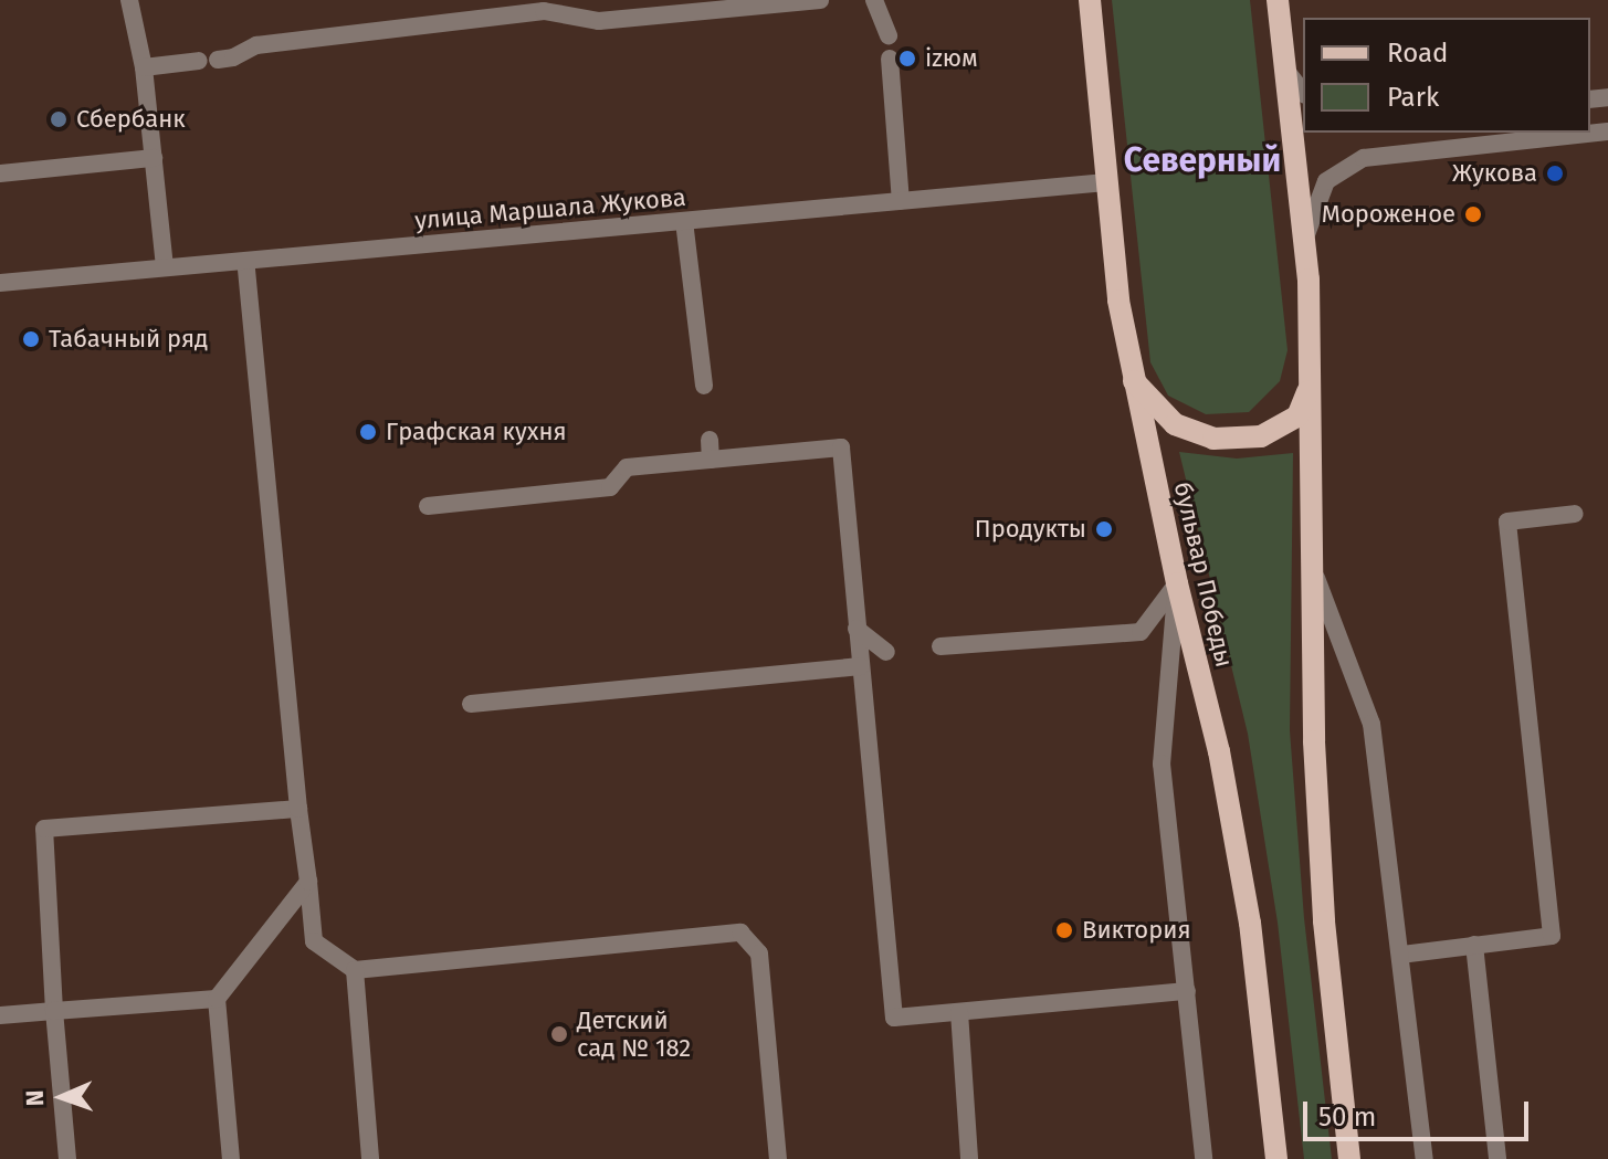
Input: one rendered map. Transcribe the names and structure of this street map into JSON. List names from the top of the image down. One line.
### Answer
{"streets":{"main road":["бульвар Победы"],"street":["улица Маршала Жукова"]},"crossings":[["улица Маршала Жукова","бульвар Победы"]],"districts":["Северный"],"places":["izюм","Сбербанк","Жукова","Мороженое","Табачный ряд","Графская кухня","Продукты","Виктория","Детский сад № 182"],"legend":["Road","Park"],"scale_bar":"50 m","north":"left"}
